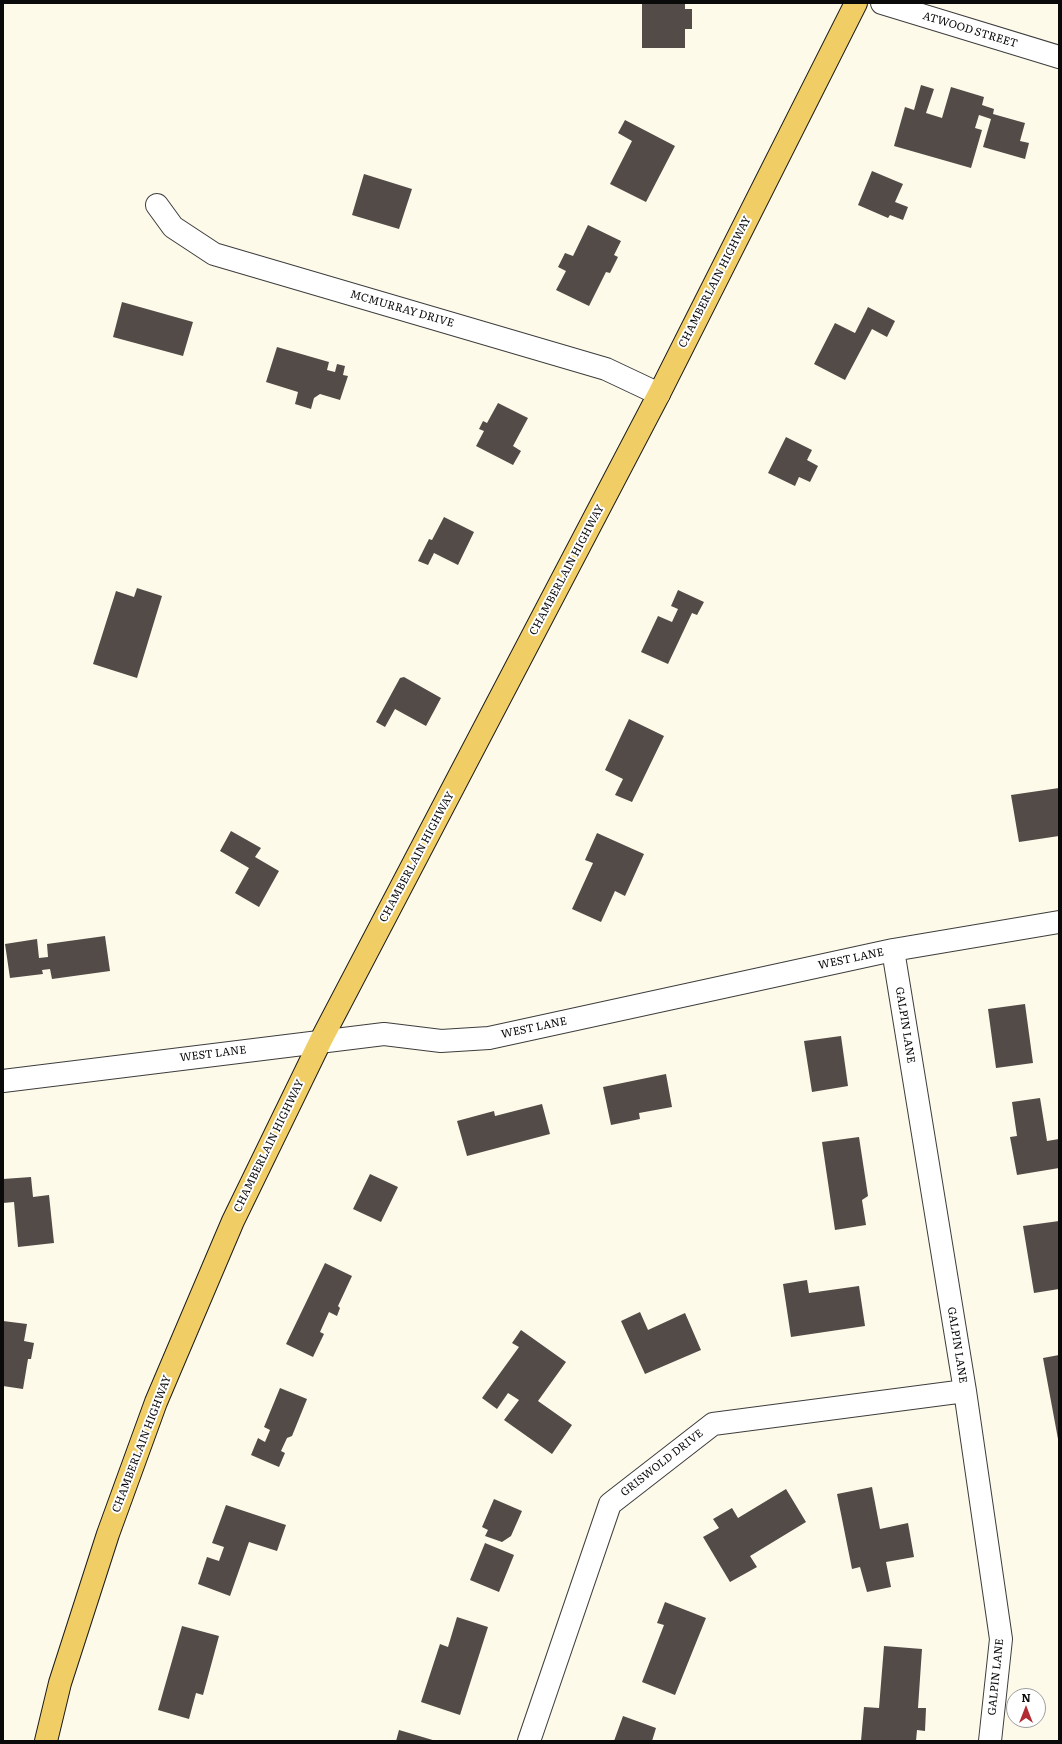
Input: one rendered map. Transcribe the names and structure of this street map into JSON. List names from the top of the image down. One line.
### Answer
{"streets":{"main road":["CHAMBERLAIN HIGHWAY"],"street":["ATWOOD STREET","MCMURRAY DRIVE","WEST LANE","GALPIN LANE","GRISWOLD DRIVE"]},"crossings":[["CHAMBERLAIN HIGHWAY","MCMURRAY DRIVE"],["CHAMBERLAIN HIGHWAY","WEST LANE"],["WEST LANE","GALPIN LANE"],["GALPIN LANE","GRISWOLD DRIVE"]],"north":"top"}
